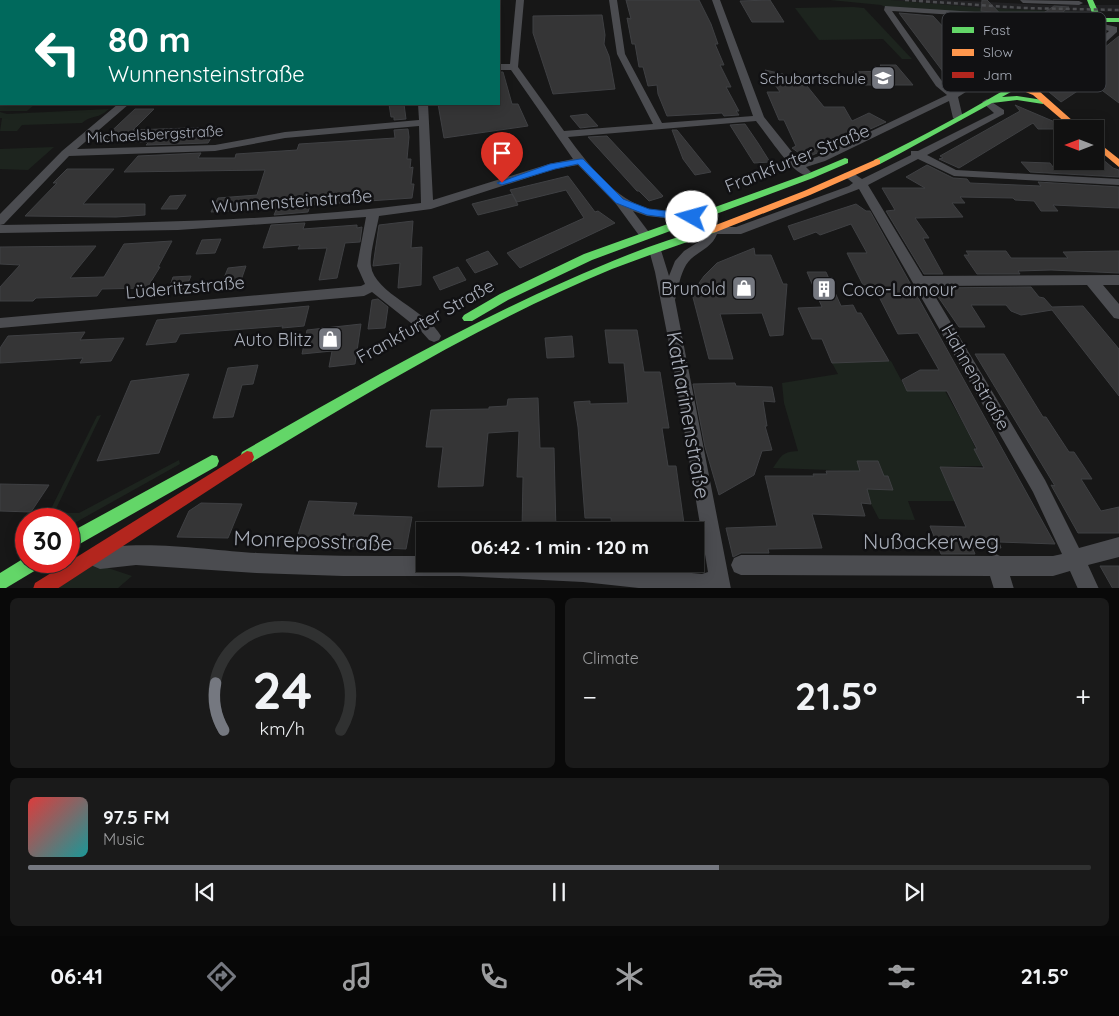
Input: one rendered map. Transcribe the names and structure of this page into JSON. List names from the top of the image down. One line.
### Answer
{"streets":{"main road":["Frankfurter Straße"],"street":["Michaelsbergstraße","Wunnensteinstraße","Lüderitzstraße","Hahnenstraße","Katharinenstraße","Monreposstraße","Nußackerweg"]},"crossings":[["Frankfurter Straße","Hahnenstraße"],["Frankfurter Straße","Katharinenstraße"],["Frankfurter Straße","Monreposstraße"],["Hahnenstraße","Nußackerweg"],["Katharinenstraße","Monreposstraße"]],"places":{"school or university":["Schubartschule"],"shop":["Brunold","Auto Blitz"],"building":["Coco-Lamour"]},"legend":["Fast","Slow","Jam"],"north":"left","page":{"turn":["80 m","Wunnensteinstraße"],"limit":"30","trip":"06:42 · 1 min · 120 m","tile":"Climate","heat":["−","21.5°","+"],"song":["97.5 FM","Music"],"tabs":["06:41","21.5°"],"gauge":["24","km/h"]}}
